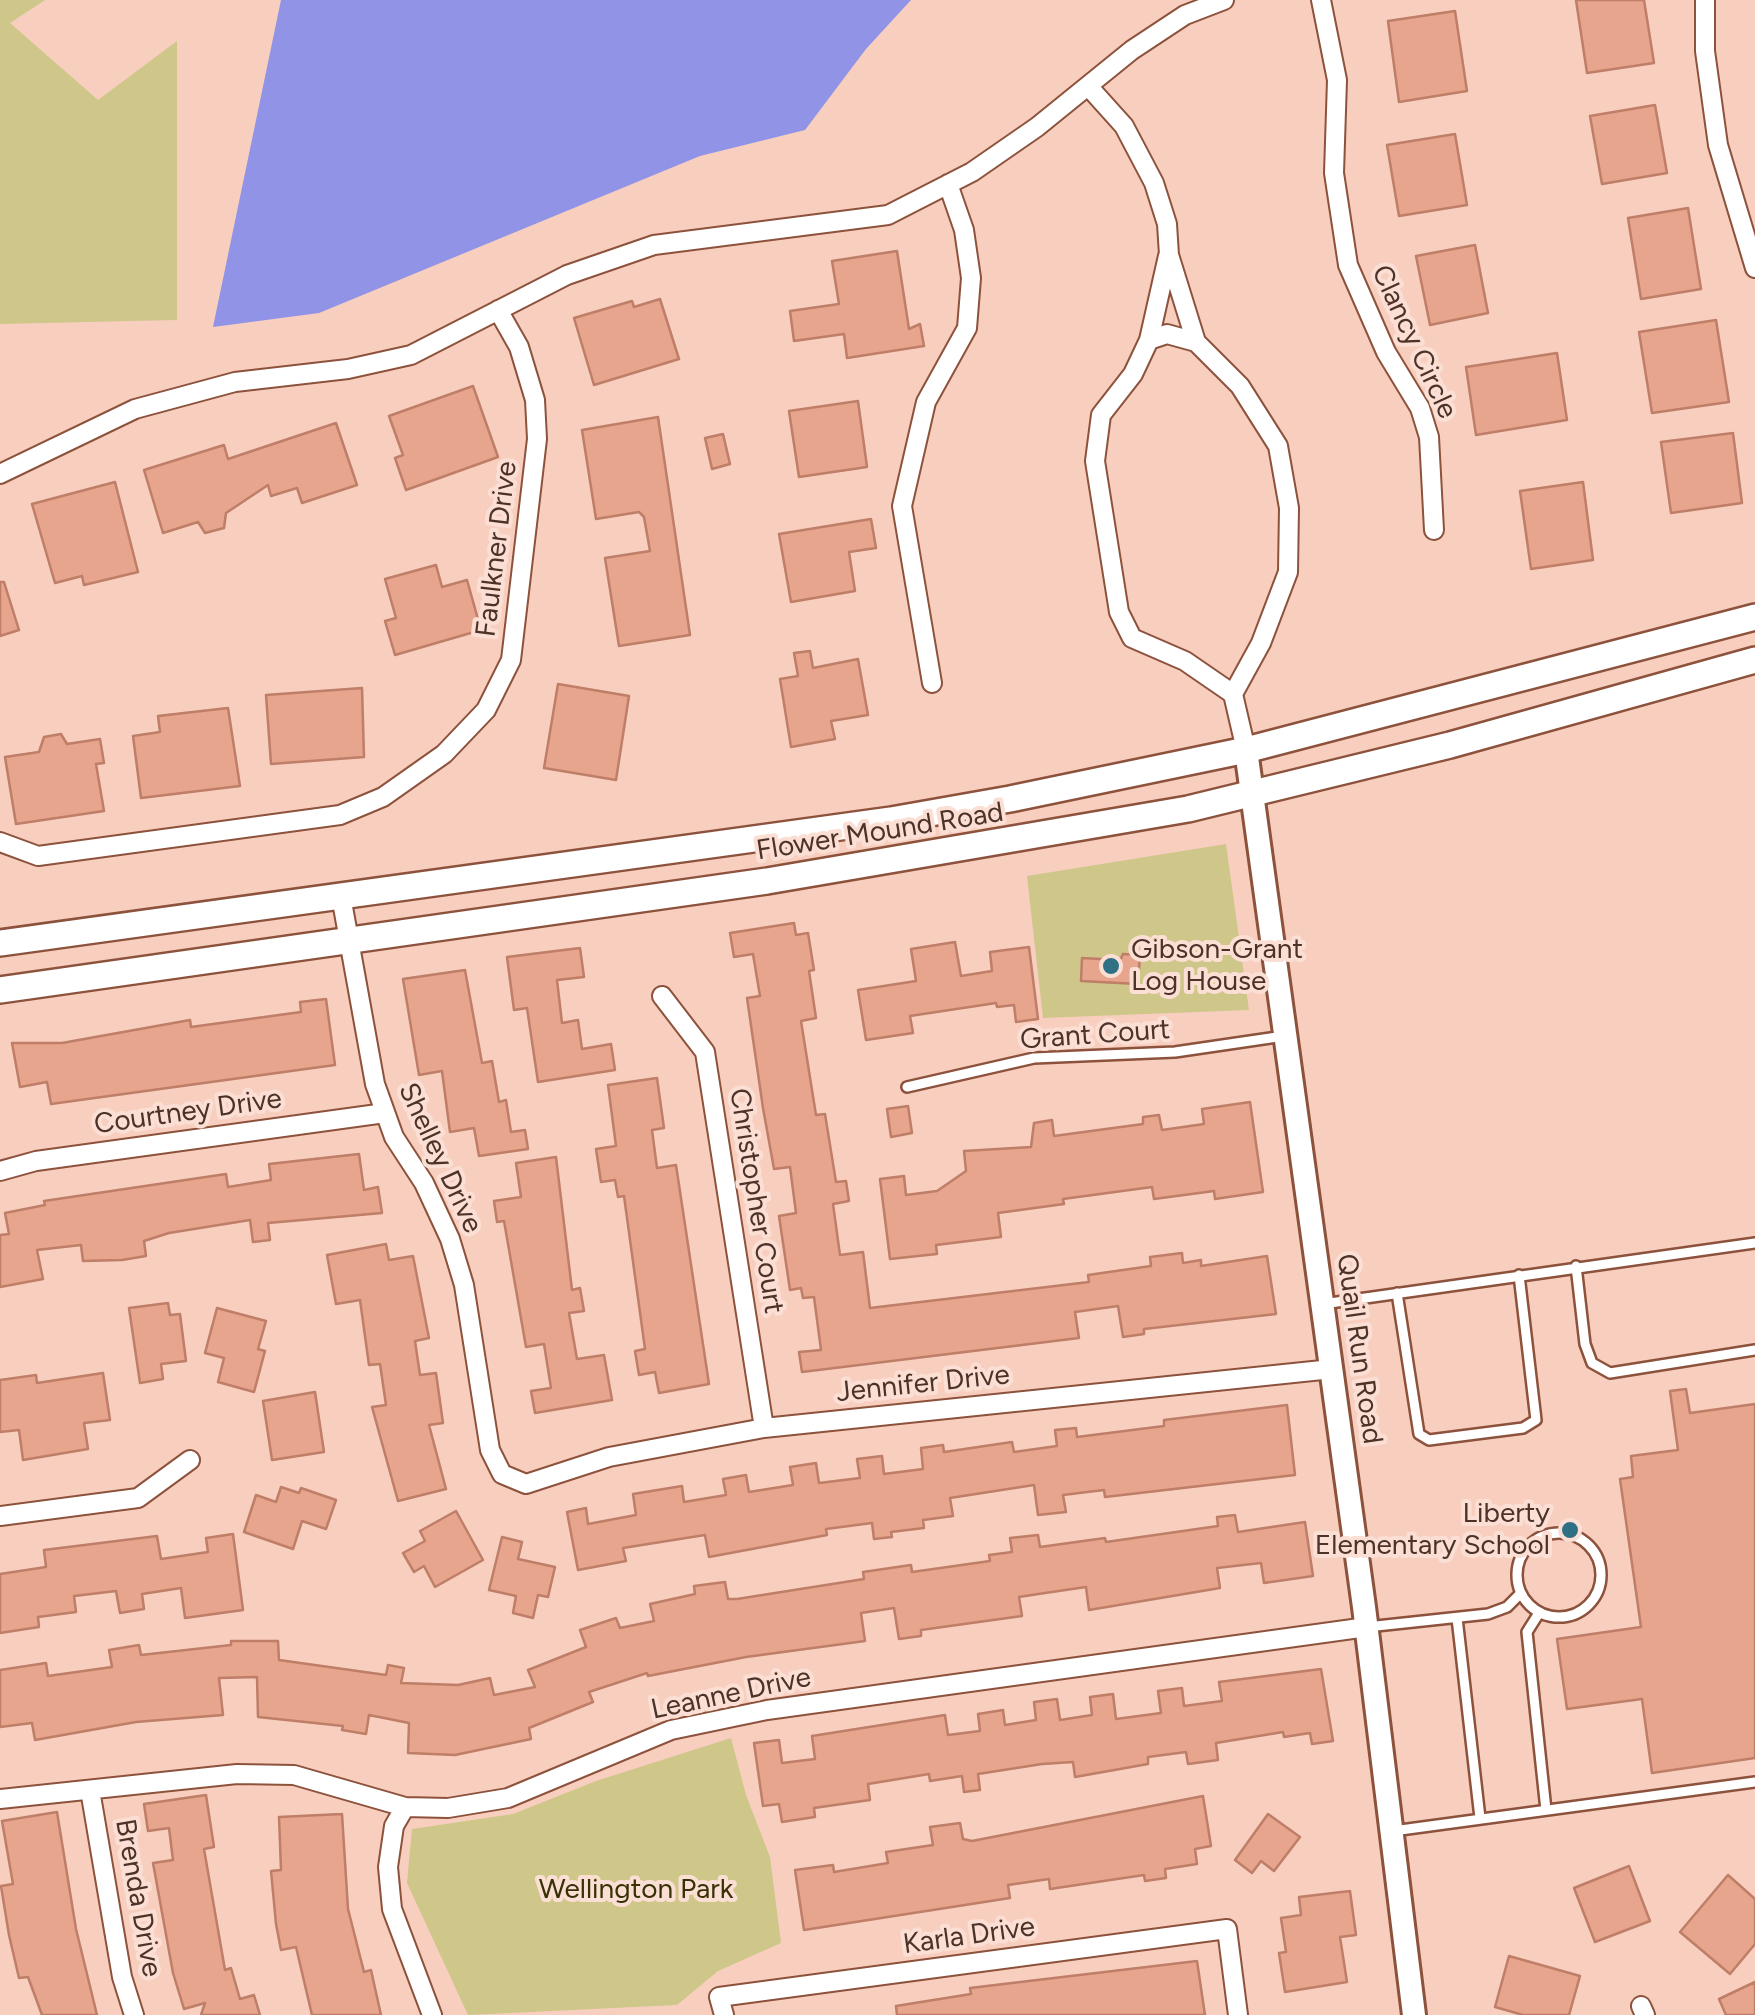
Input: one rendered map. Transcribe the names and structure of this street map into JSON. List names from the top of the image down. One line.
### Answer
{"streets":{"main road":["Flower Mound Road"],"street":["Clancy Circle","Faulkner Drive","Courtney Drive","Shelley Drive","Christopher Court","Quail Run Road","Jennifer Drive","Leanne Drive","Brenda Drive","Karla Drive"],"lane":["Grant Court"]},"crossings":[["Flower Mound Road","Shelley Drive"],["Flower Mound Road","Quail Run Road"],["Grant Court","Quail Run Road"],["Courtney Drive","Shelley Drive"],["Shelley Drive","Jennifer Drive"],["Christopher Court","Jennifer Drive"],["Quail Run Road","Jennifer Drive"],["Quail Run Road","Leanne Drive"],["Leanne Drive","Brenda Drive"]],"parks":["Wellington Park"],"places":["Gibson-Grant Log House","Liberty Elementary School"]}
